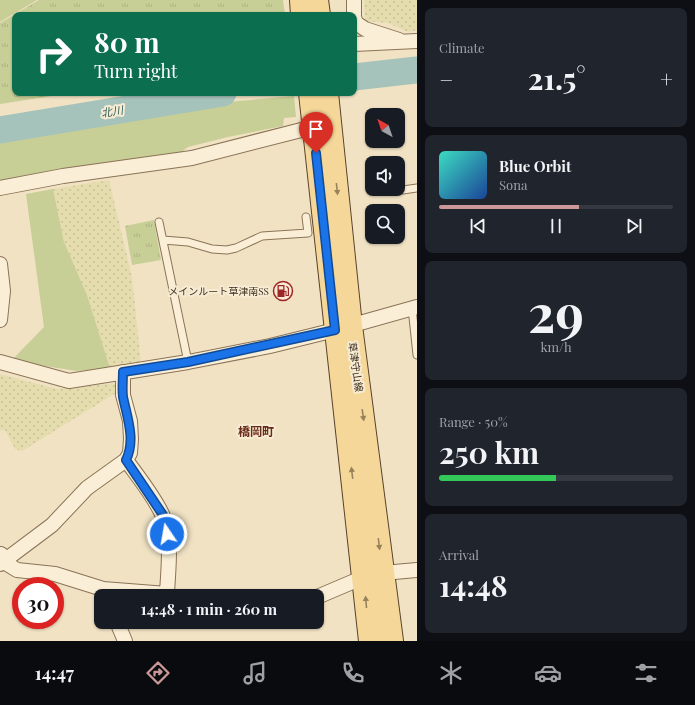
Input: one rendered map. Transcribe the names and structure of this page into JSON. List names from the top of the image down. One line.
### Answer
{"streets":{"main road":["草津守山線"]},"districts":["橋岡町"],"water":["北川"],"places":{"fuel station":["メインルート草津南SS"]},"north":"top left","page":{"tile":["Climate",["29","km/h"],["Range · 50%","250 km"],["Arrival","14:48"]],"turn":["80 m","Turn right"],"heat":["−","21.5°","+"],"song":["Blue Orbit","Sona"],"limit":"30","trip":"14:48 · 1 min · 260 m","tabs":"14:47"}}
